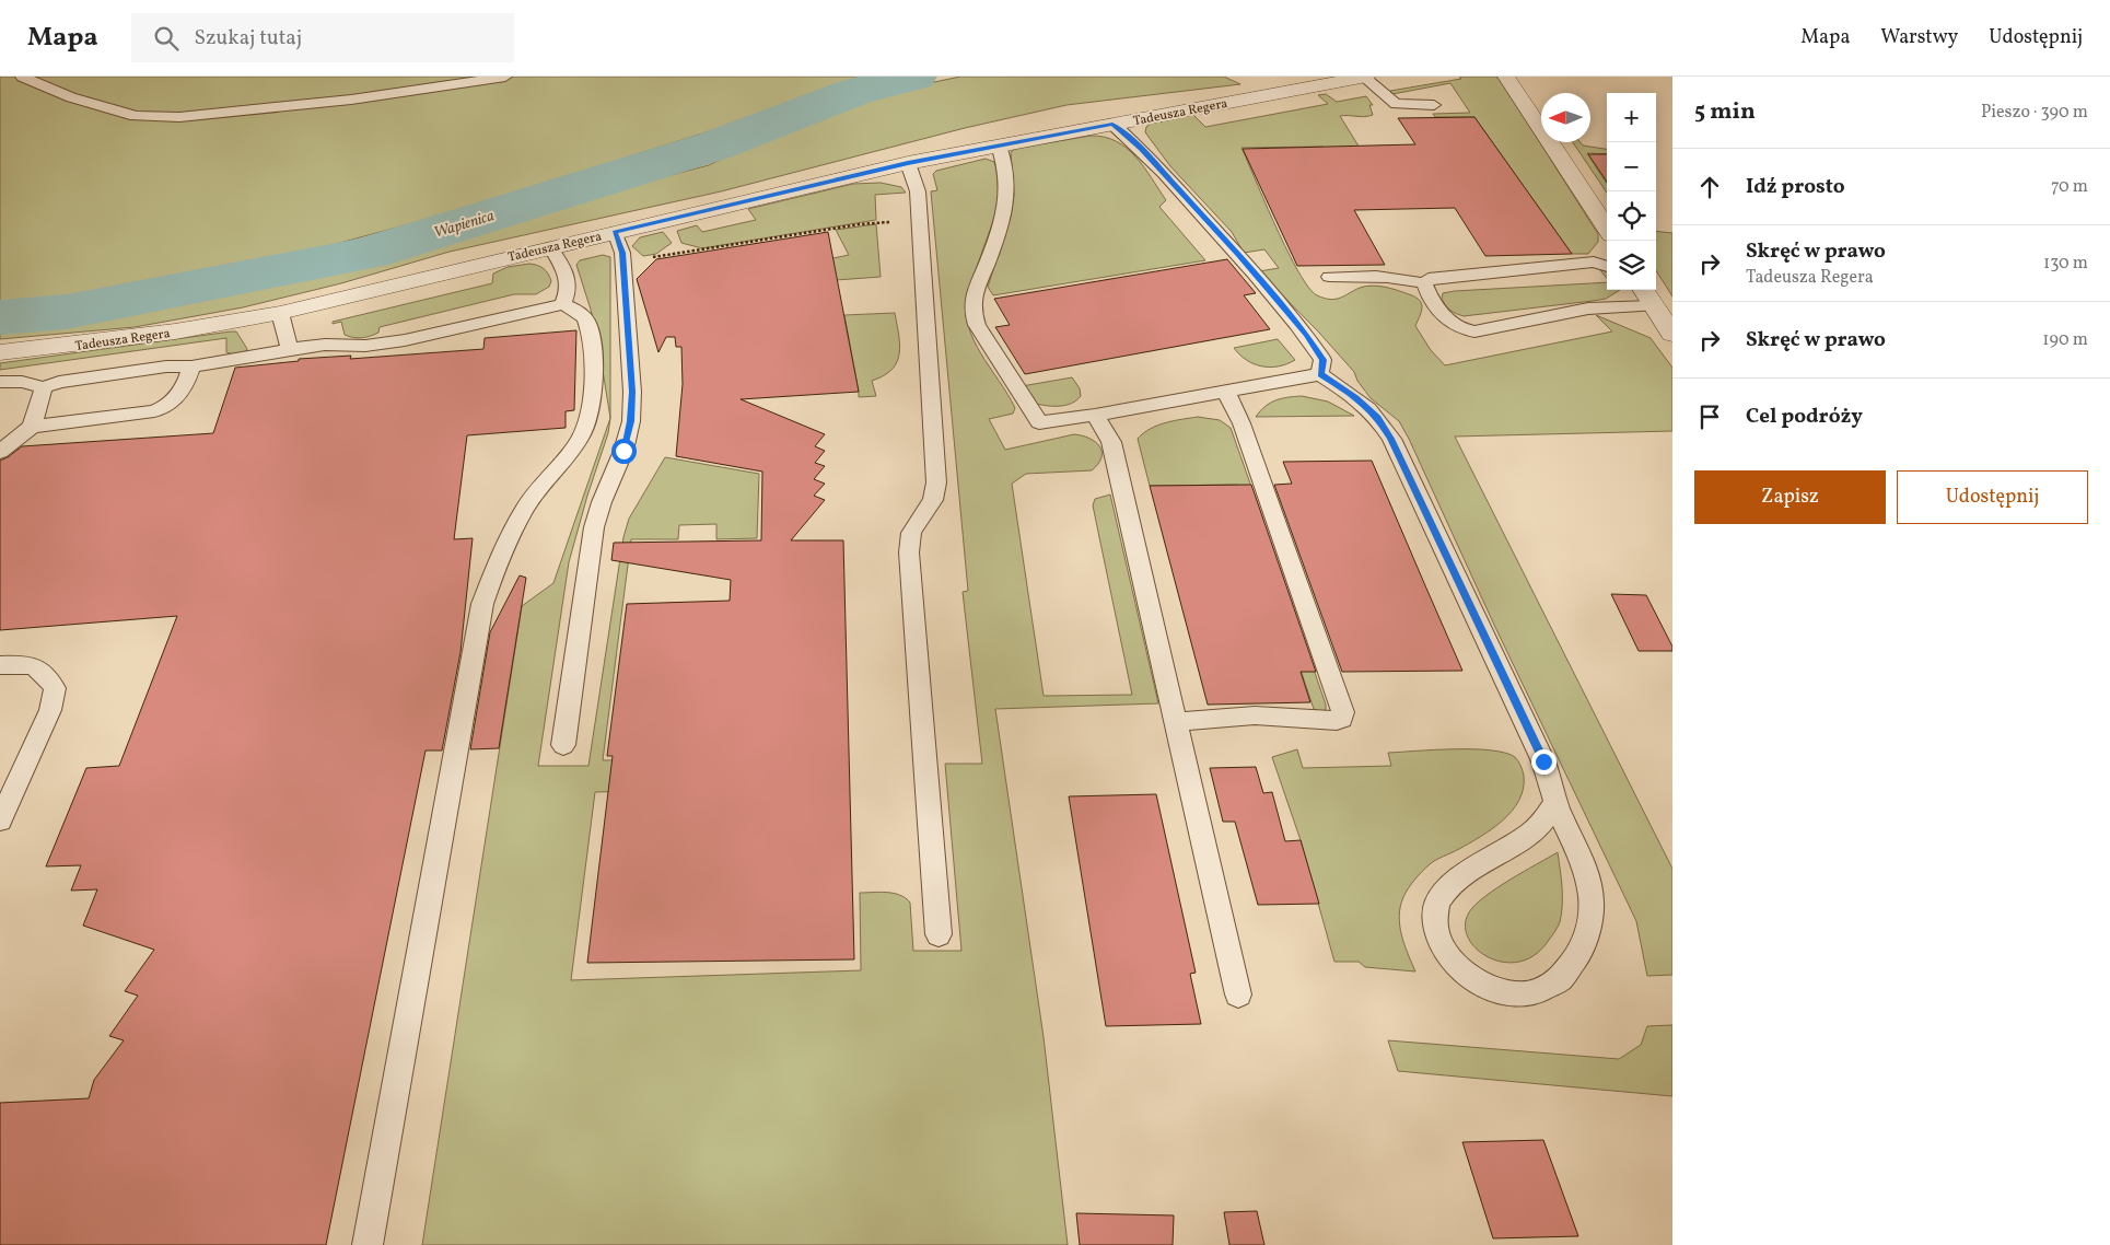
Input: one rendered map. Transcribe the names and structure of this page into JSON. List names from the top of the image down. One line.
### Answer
{"streets":{"street":["Tadeusza Regera"]},"water":["Wapienica"],"north":"left","page":{"header":"Mapa","search":"Szukaj tutaj","nav":["Mapa","Warstwy","Udostępnij"],"heading":["5 min","Pieszo · 390 m"],"map_buttons":["+","−"],"list":[["Idź prosto","70 m"],["Skręć w prawo","Tadeusza Regera","130 m"],["Skręć w prawo","190 m"],"Cel podróży"],"buttons":["Zapisz","Udostępnij"]}}
